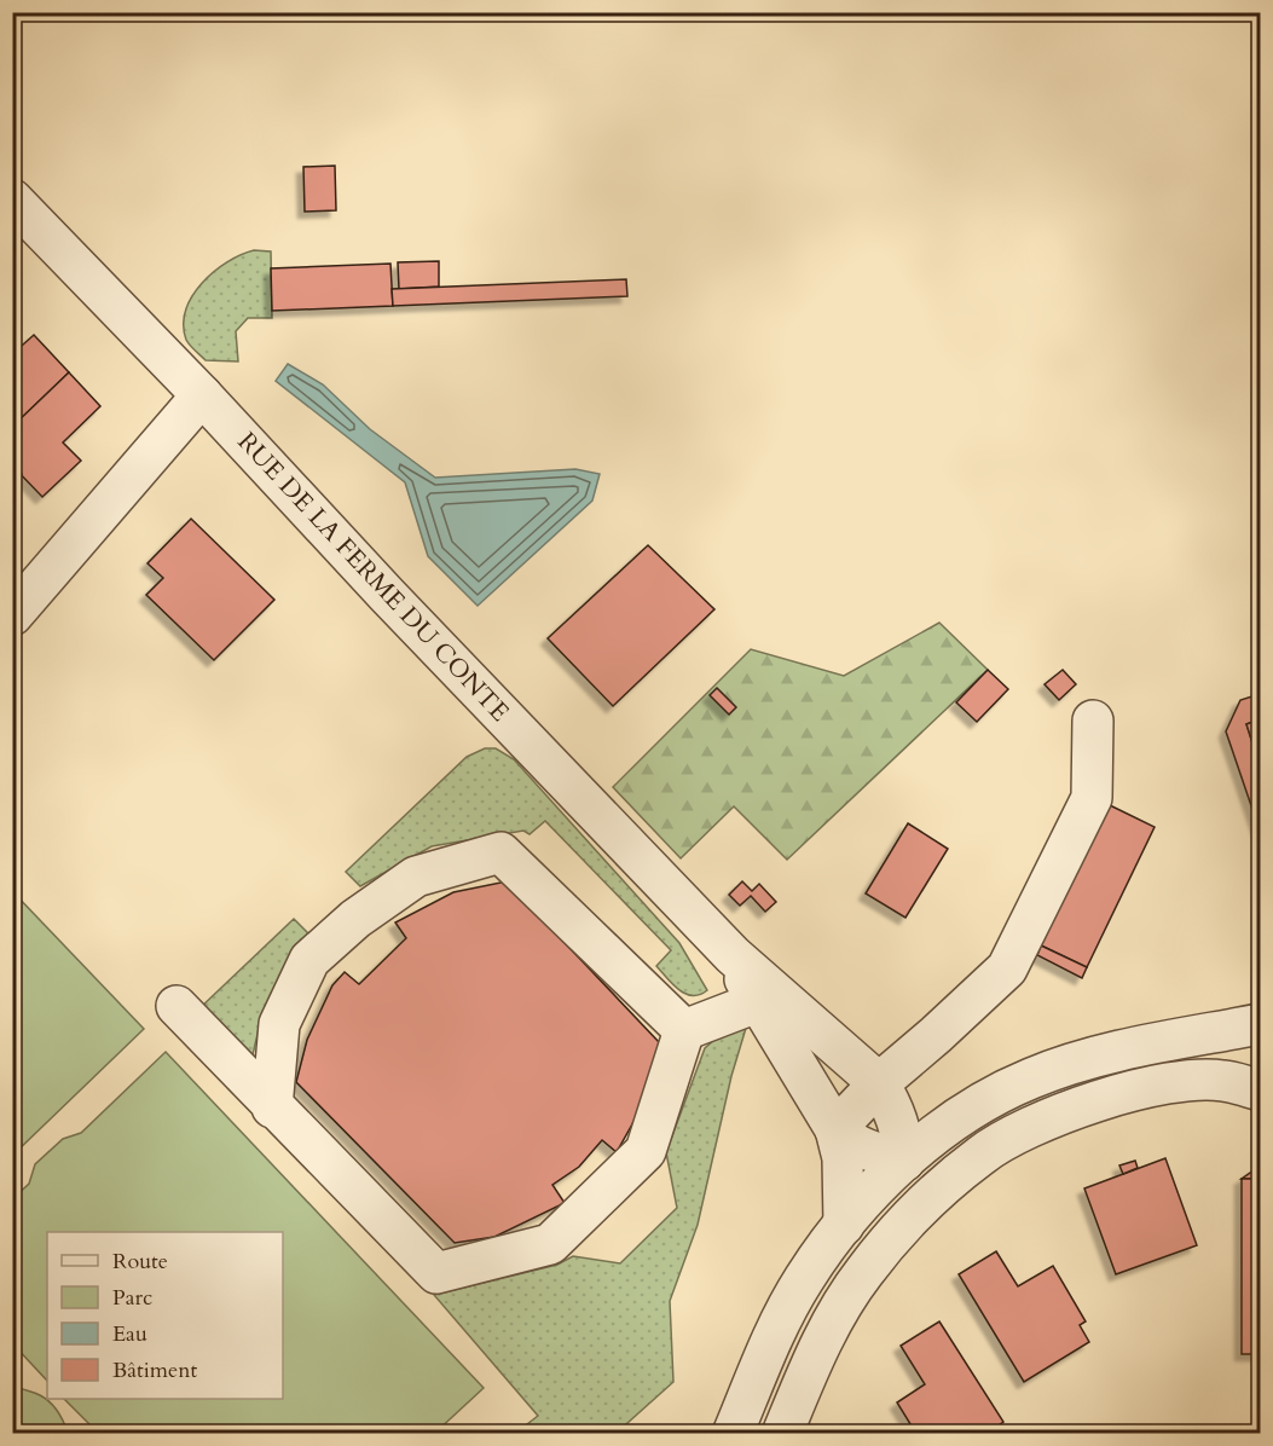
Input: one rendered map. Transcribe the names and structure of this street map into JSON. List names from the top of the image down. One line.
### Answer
{"streets":{"street":["RUE DE LA FERME DU CONTE"]},"legend":["Route","Parc","Eau","Bâtiment"]}
